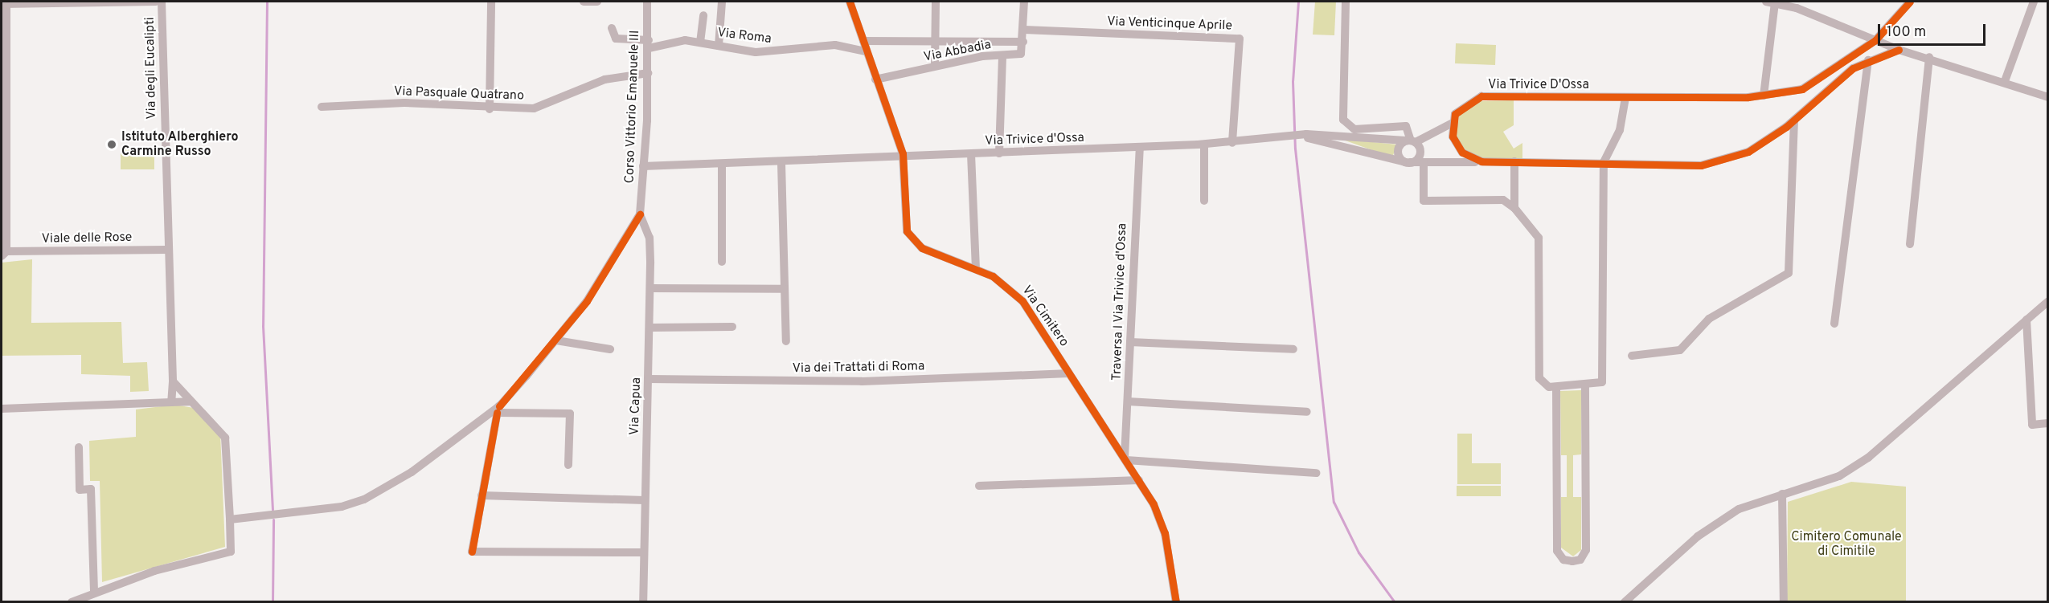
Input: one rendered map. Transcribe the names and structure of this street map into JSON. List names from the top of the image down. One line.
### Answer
{"streets":{"street":["Via Venticinque Aprile","Via Roma","Via Abbadia","Via degli Eucalipti","Via Trivice D'Ossa","Via Pasquale Quatrano","Corso Vittorio Emanuele III","Via Trivice d'Ossa","Viale delle Rose","Traversa I Via Trivice d'Ossa","Via Cimitero","Via dei Trattati di Roma","Via Capua"]},"crossings":[["Via Venticinque Aprile","Via Trivice d'Ossa"],["Via Roma","Corso Vittorio Emanuele III"],["Via Roma","Via Cimitero"],["Via Abbadia","Via Cimitero"],["Via degli Eucalipti","Viale delle Rose"],["Via Pasquale Quatrano","Corso Vittorio Emanuele III"],["Corso Vittorio Emanuele III","Via Trivice d'Ossa"],["Corso Vittorio Emanuele III","Via Capua"],["Via Trivice d'Ossa","Traversa I Via Trivice d'Ossa"],["Via Trivice d'Ossa","Via Cimitero"],["Traversa I Via Trivice d'Ossa","Via Cimitero"],["Via Cimitero","Via dei Trattati di Roma"],["Via dei Trattati di Roma","Via Capua"]],"parks":["Cimitero Comunale di Cimitile"],"places":["Istituto Alberghiero Carmine Russo"],"scale_bar":"100 m"}
